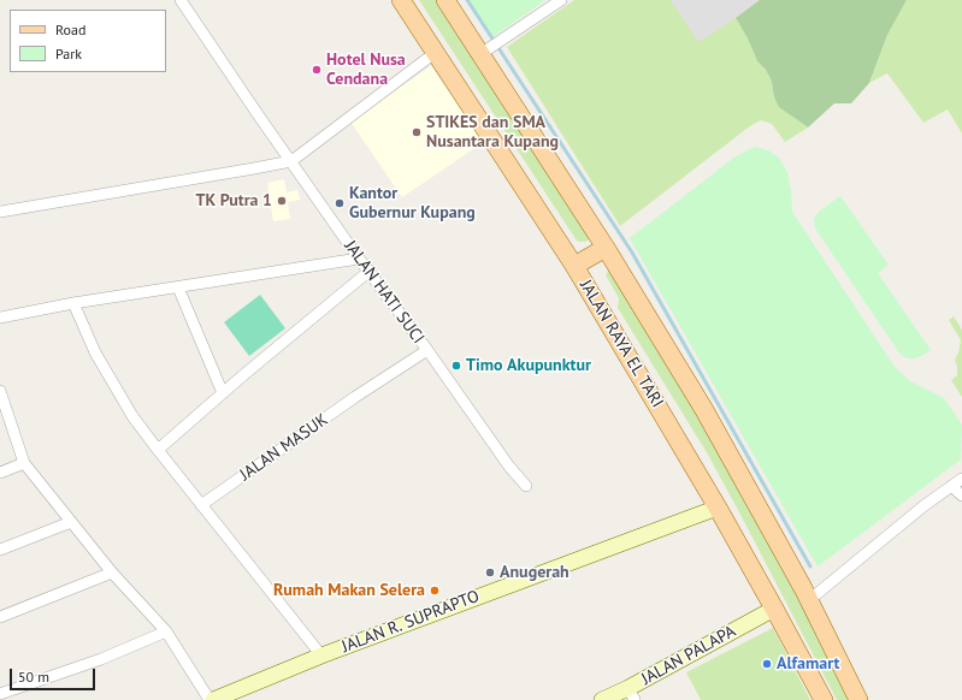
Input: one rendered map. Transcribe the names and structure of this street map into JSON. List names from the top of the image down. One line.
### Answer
{"streets":{"main road":["JALAN RAYA EL TARI"],"street":["JALAN HATI SUCI","JALAN MASUK","JALAN R. SUPRAPTO","JALAN PALAPA"]},"crossings":[["JALAN HATI SUCI","JALAN MASUK"],["JALAN RAYA EL TARI","JALAN R. SUPRAPTO"],["JALAN RAYA EL TARI","JALAN PALAPA"]],"places":["Hotel Nusa Cendana","STIKES dan SMA Nusantara Kupang","TK Putra 1","Kantor Gubernur Kupang","Timo Akupunktur","Anugerah","Rumah Makan Selera","Alfamart"],"legend":["Road","Park"],"scale_bar":"50 m"}
